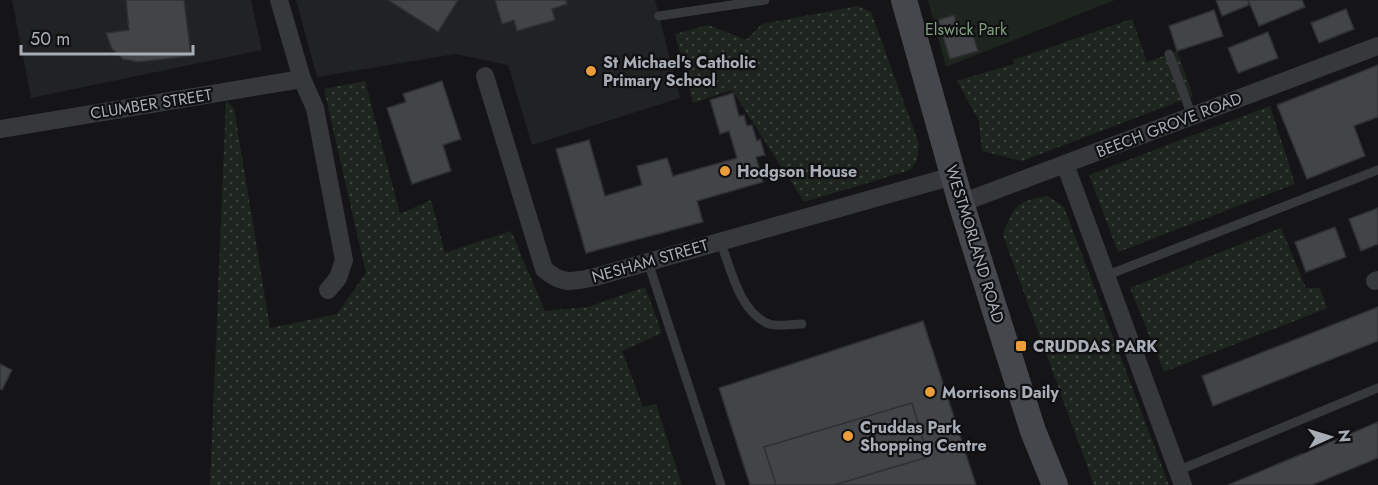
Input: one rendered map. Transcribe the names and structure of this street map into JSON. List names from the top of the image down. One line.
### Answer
{"streets":{"street":["CLUMBER STREET","BEECH GROVE ROAD","WESTMORLAND ROAD","NESHAM STREET"]},"crossings":[["BEECH GROVE ROAD","WESTMORLAND ROAD"],["WESTMORLAND ROAD","NESHAM STREET"]],"parks":["Elswick Park"],"places":{"other":["St Michael's Catholic Primary School","Hodgson House","Morrisons Daily","Cruddas Park Shopping Centre"],"transit":["CRUDDAS PARK"]},"scale_bar":"50 m","north":"right"}
